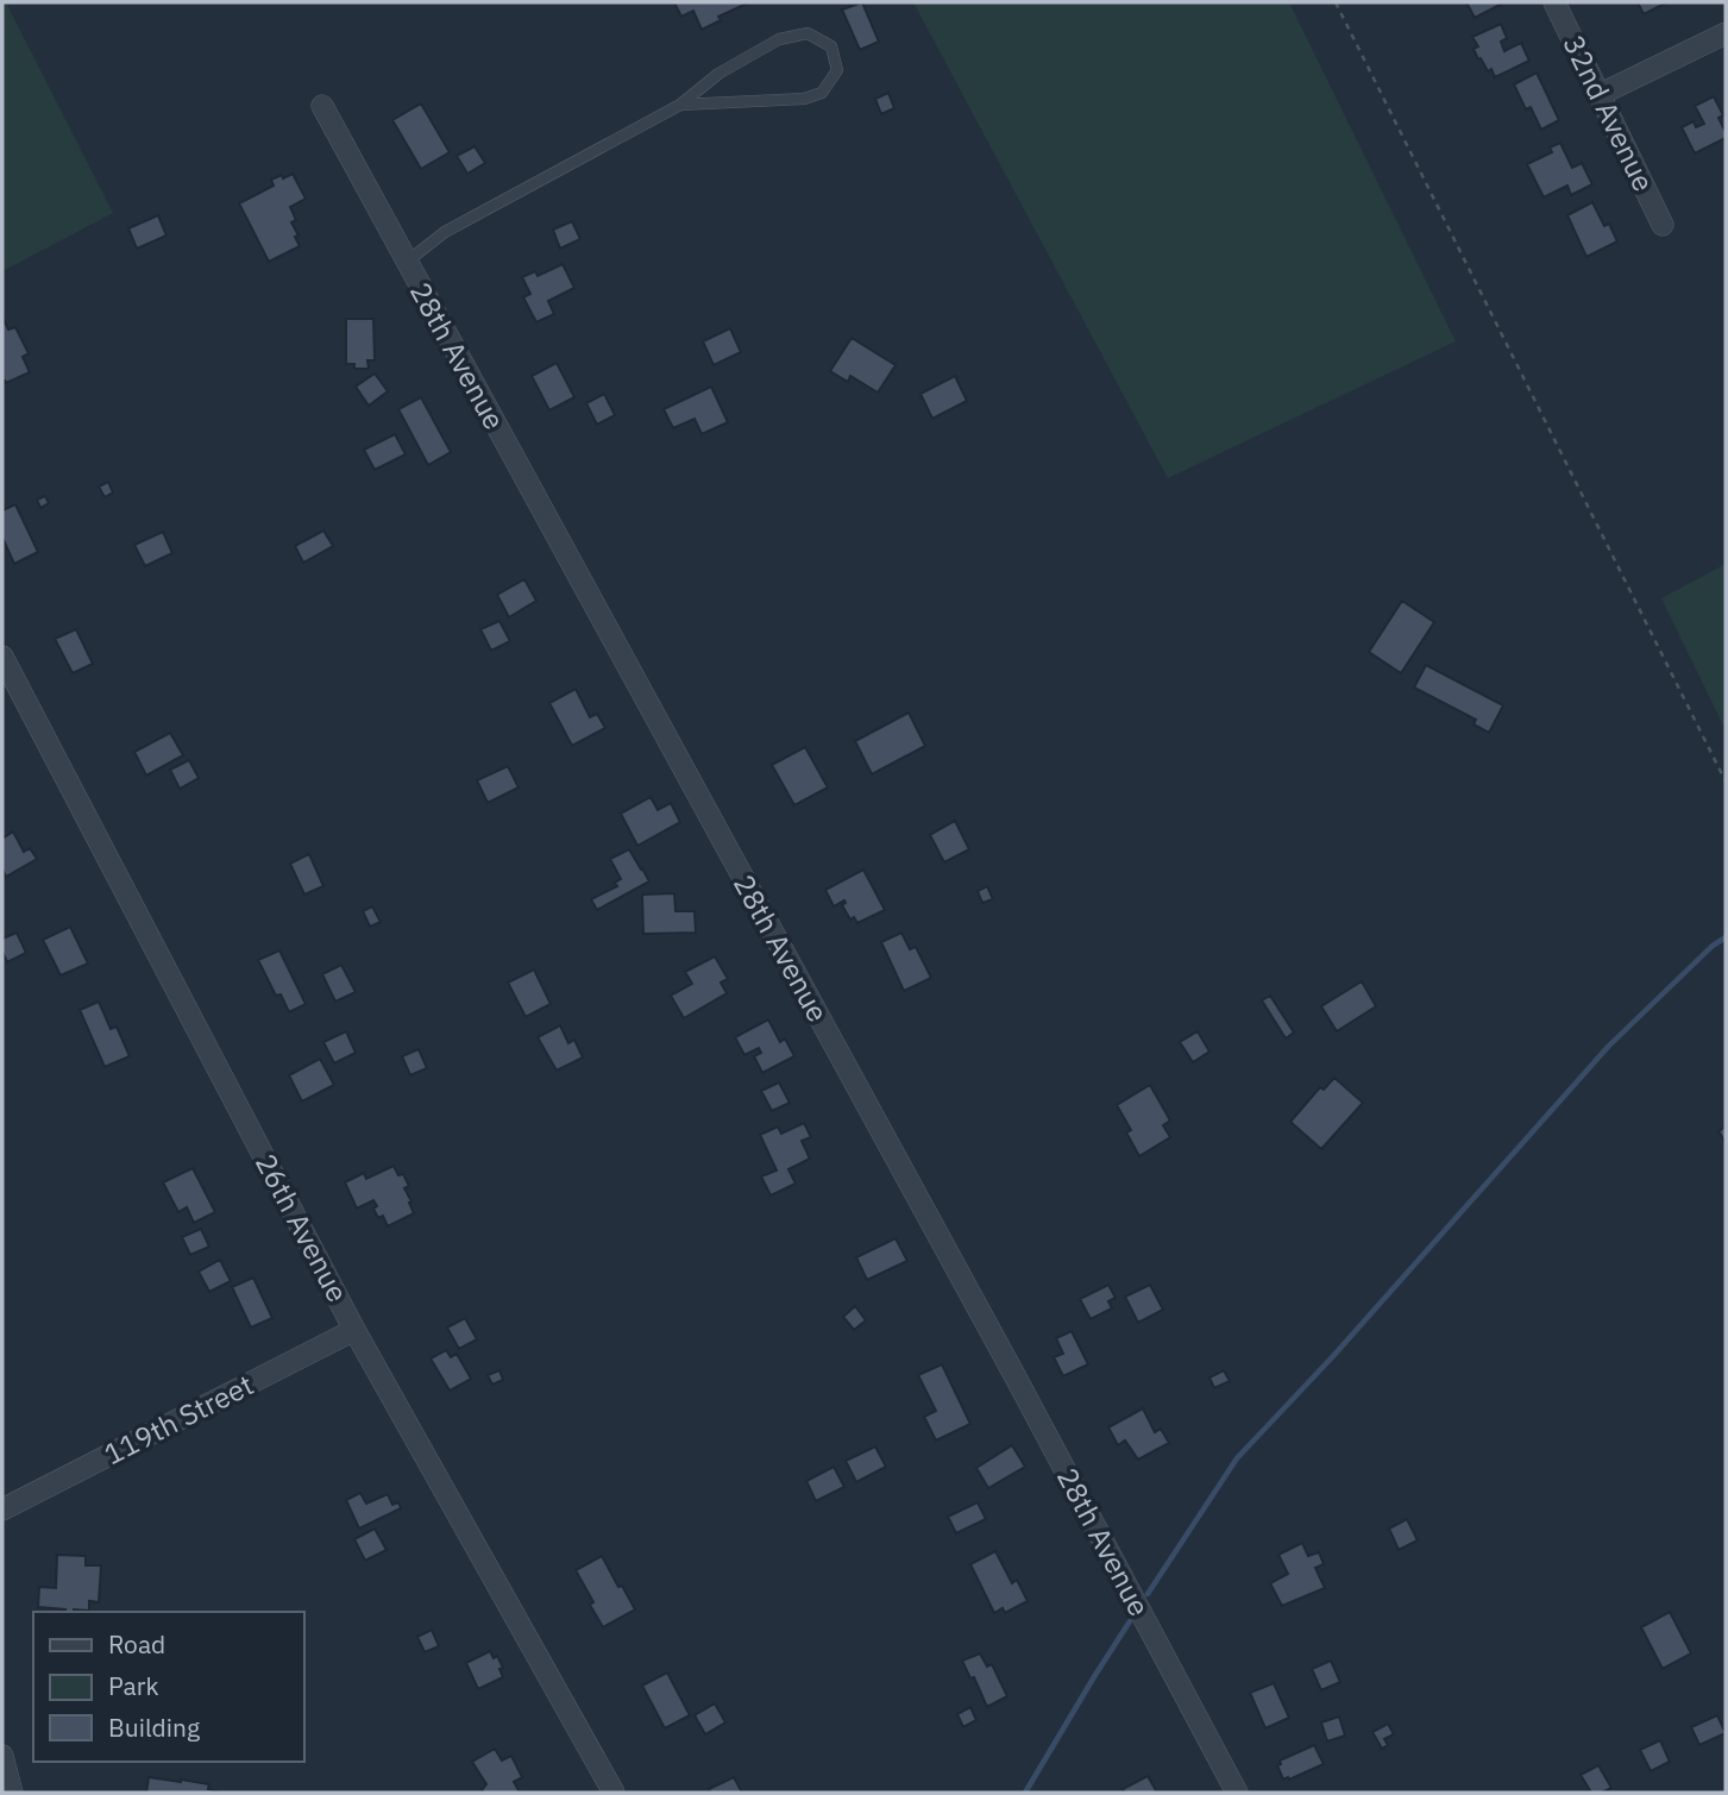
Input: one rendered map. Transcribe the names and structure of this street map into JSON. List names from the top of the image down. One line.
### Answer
{"streets":{"street":["32nd Avenue","28th Avenue","26th Avenue","119th Street"]},"crossings":[["26th Avenue","119th Street"]],"legend":["Road","Park","Building"]}
